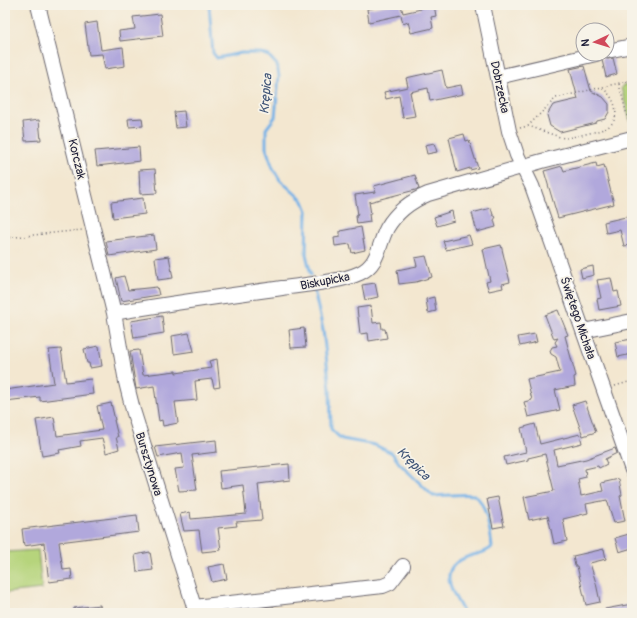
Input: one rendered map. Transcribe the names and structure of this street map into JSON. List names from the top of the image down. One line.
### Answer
{"streets":{"street":["Dobrzecka","Korczak","Biskupicka","Świętego Michała","Bursztynowa"]},"crossings":[["Dobrzecka","Biskupicka"],["Dobrzecka","Świętego Michała"],["Korczak","Biskupicka"],["Korczak","Bursztynowa"],["Biskupicka","Świętego Michała"],["Biskupicka","Bursztynowa"]],"water":["Krępica"],"north":"left"}
